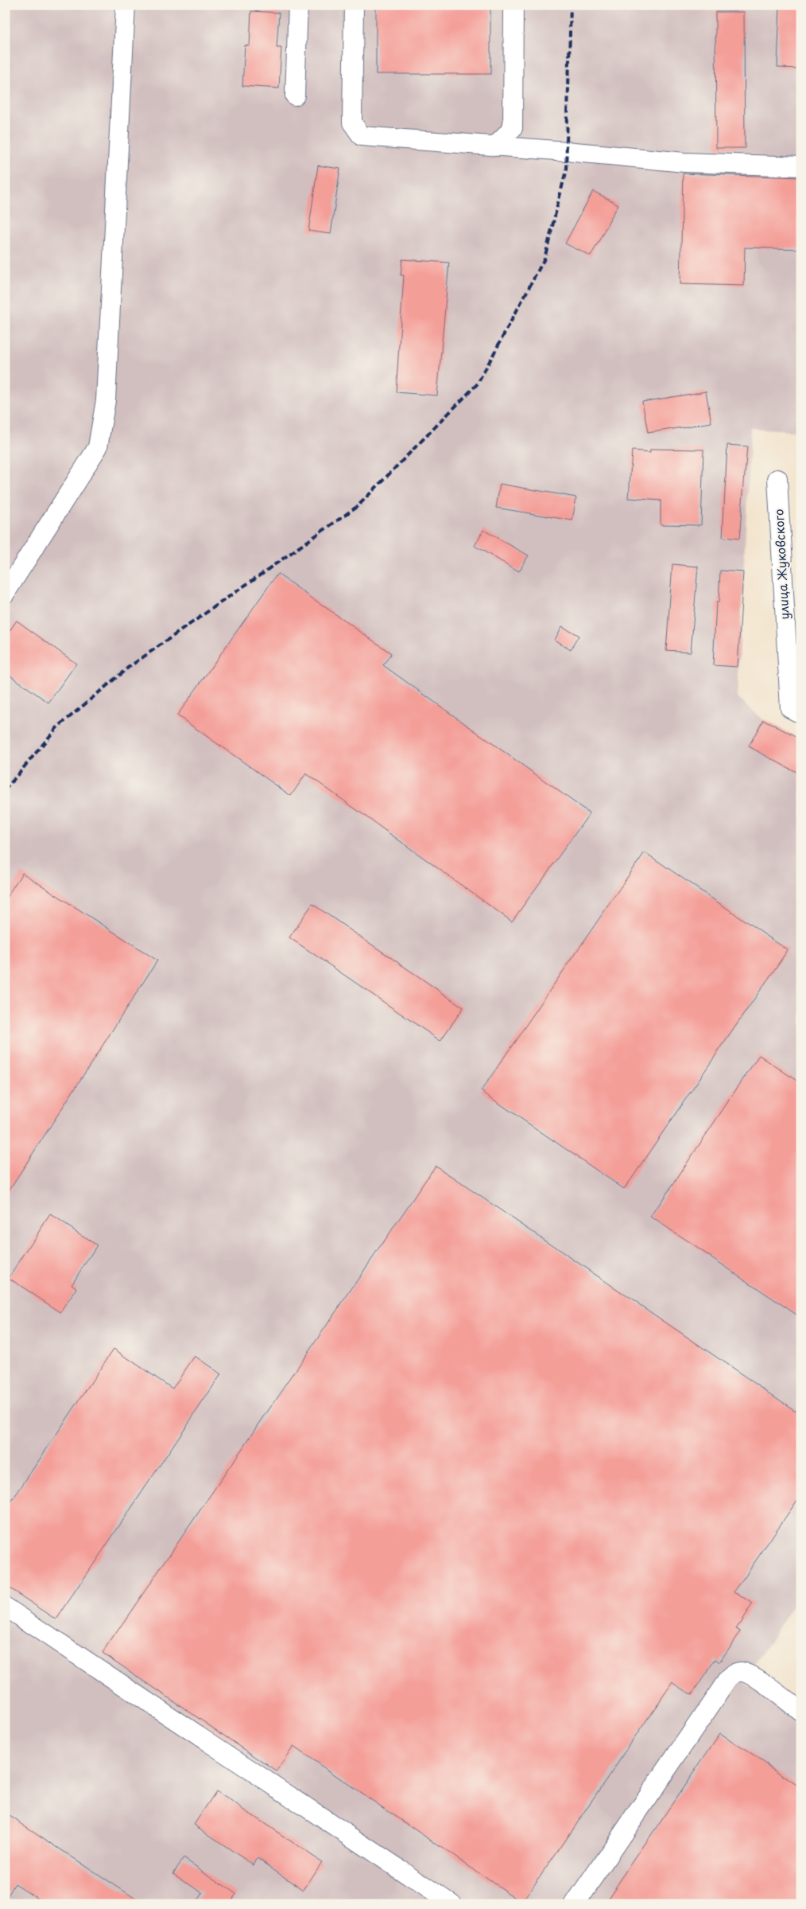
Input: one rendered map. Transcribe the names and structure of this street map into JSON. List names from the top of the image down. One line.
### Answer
{"streets":{"street":["улица Жуковского"]}}
